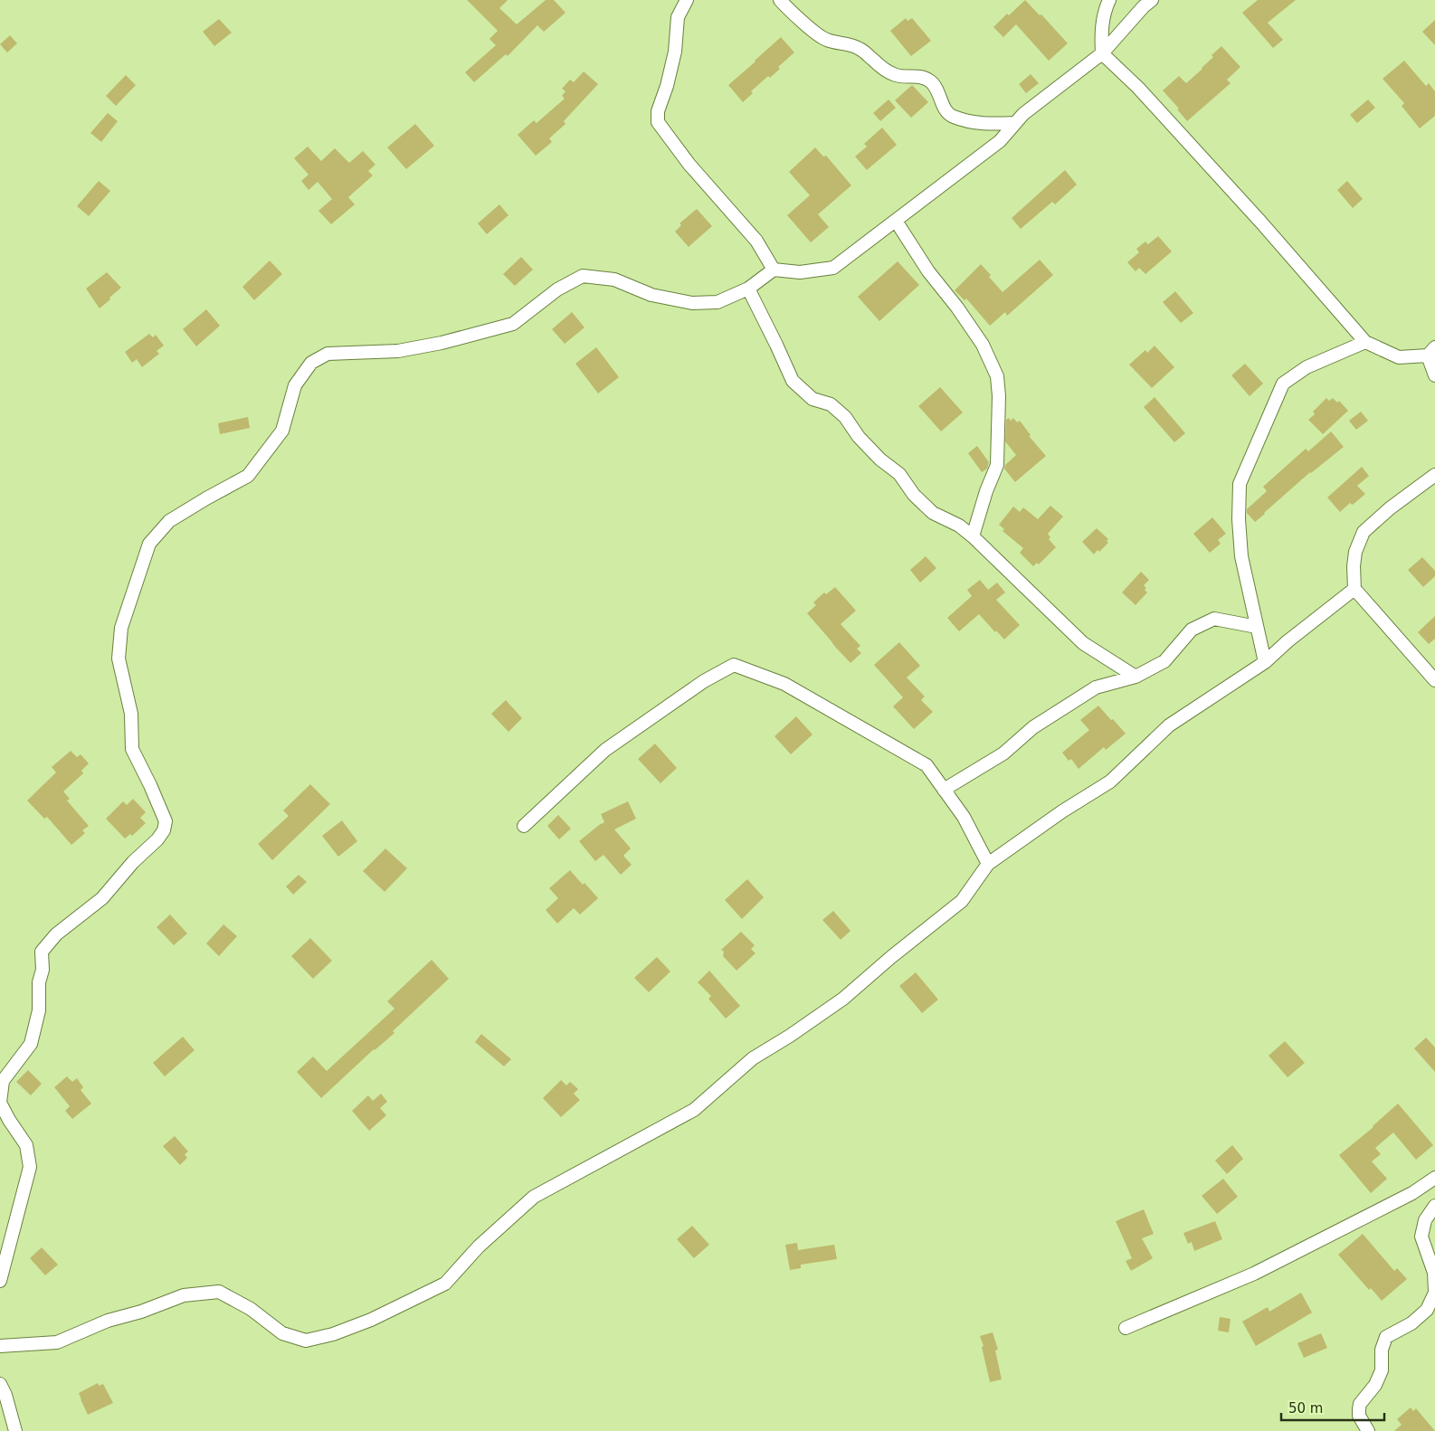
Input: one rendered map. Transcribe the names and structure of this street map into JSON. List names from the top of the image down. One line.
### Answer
{"scale_bar":"50 m"}
